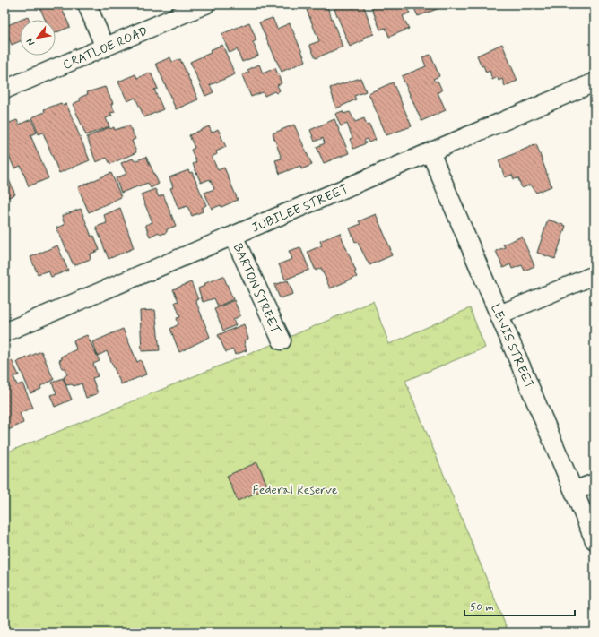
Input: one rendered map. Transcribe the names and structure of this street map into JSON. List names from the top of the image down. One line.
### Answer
{"streets":{"street":["CRATLOE ROAD","JUBILEE STREET","BARTON STREET","LEWIS STREET"]},"crossings":[["JUBILEE STREET","BARTON STREET"],["JUBILEE STREET","LEWIS STREET"]],"parks":["Federal Reserve"],"scale_bar":"50 m","north":"bottom left"}
